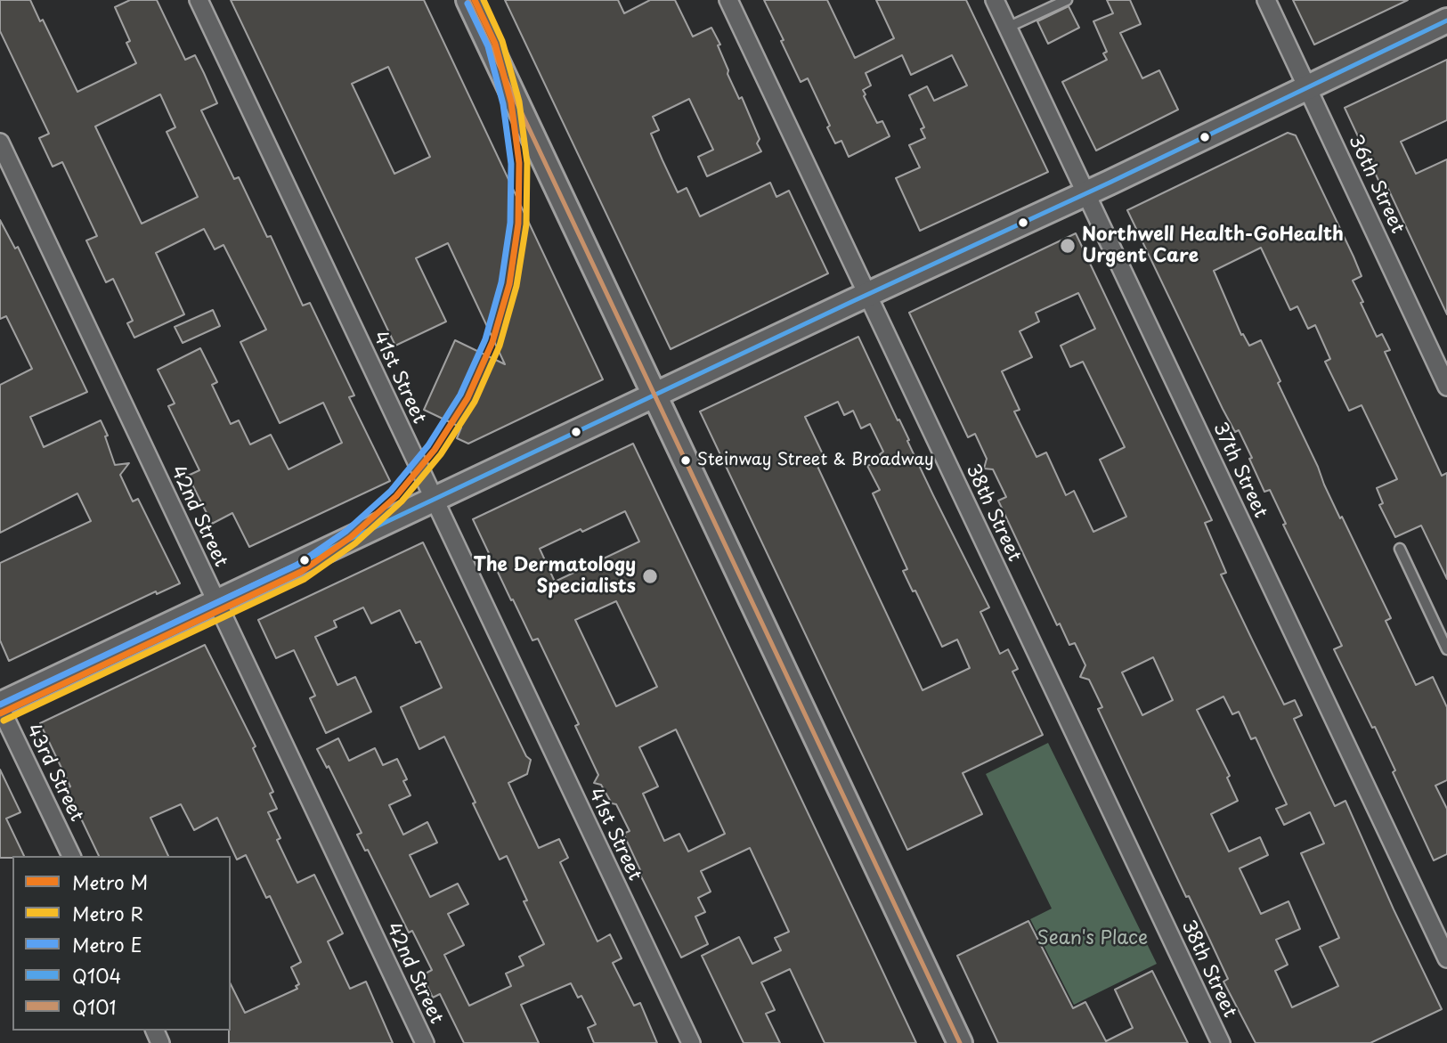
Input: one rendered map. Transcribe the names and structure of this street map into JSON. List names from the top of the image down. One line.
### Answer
{"streets":{"street":["36th Street","41st Street","37th Street","38th Street","42nd Street","43rd Street"]},"parks":["Sean's Place"],"places":["Northwell Health-GoHealth Urgent Care","Steinway Street & Broadway","The Dermatology Specialists"],"lines":["metro line M","metro line R","transit line Q101","metro line E","transit line Q104"],"legend":["Metro M","Metro R","Metro E","Q104","Q101"]}
